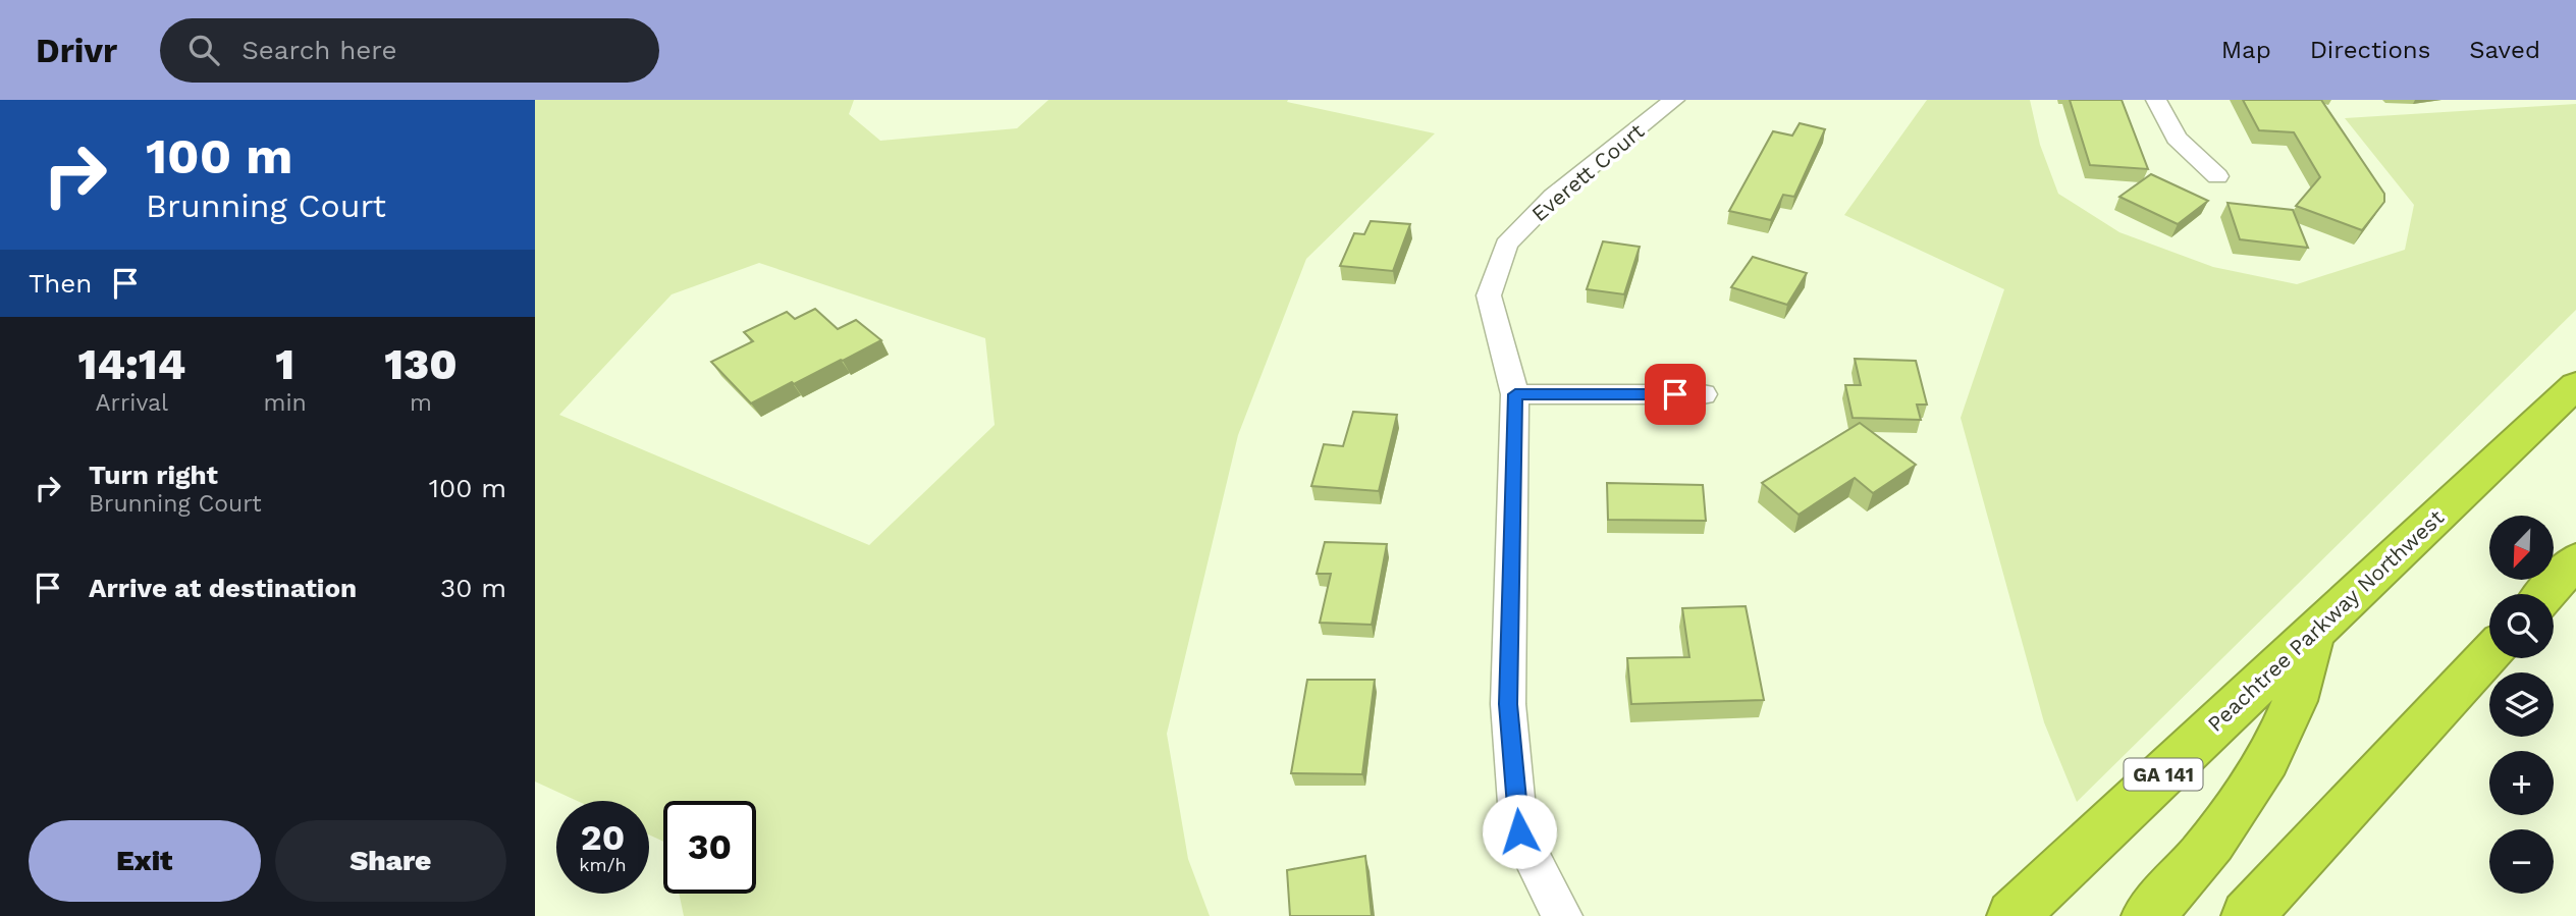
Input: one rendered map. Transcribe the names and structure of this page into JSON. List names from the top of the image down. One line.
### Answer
{"streets":{"highway":["Peachtree Parkway Northwest","GA 141"],"street":["Everett Court"]},"north":"bottom left","page":{"header":"Drivr","search":"Search here","nav":["Map","Directions","Saved"],"turn":["100 m","Brunning Court"],"then":"Then","eta":["14:14","Arrival","1","min","130","m"],"list":[{"name":"Turn right","note":"Brunning Court","value":"100 m"},{"name":"Arrive at destination","value":"30 m"}],"map_buttons":["+","−"],"speed":"20 km/h","limit":"30","buttons":["Exit","Share"]}}
